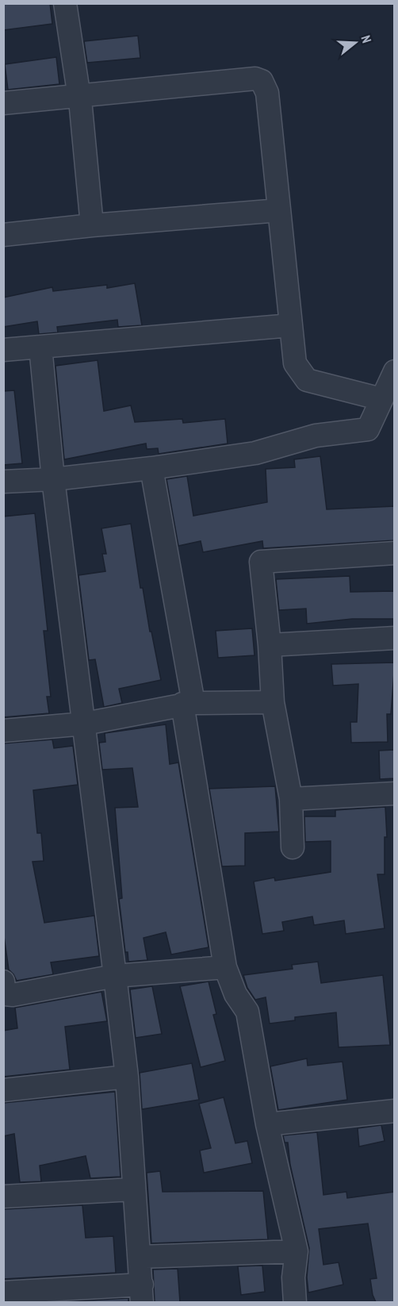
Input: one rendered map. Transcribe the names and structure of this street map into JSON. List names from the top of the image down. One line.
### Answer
{"north":"right"}
